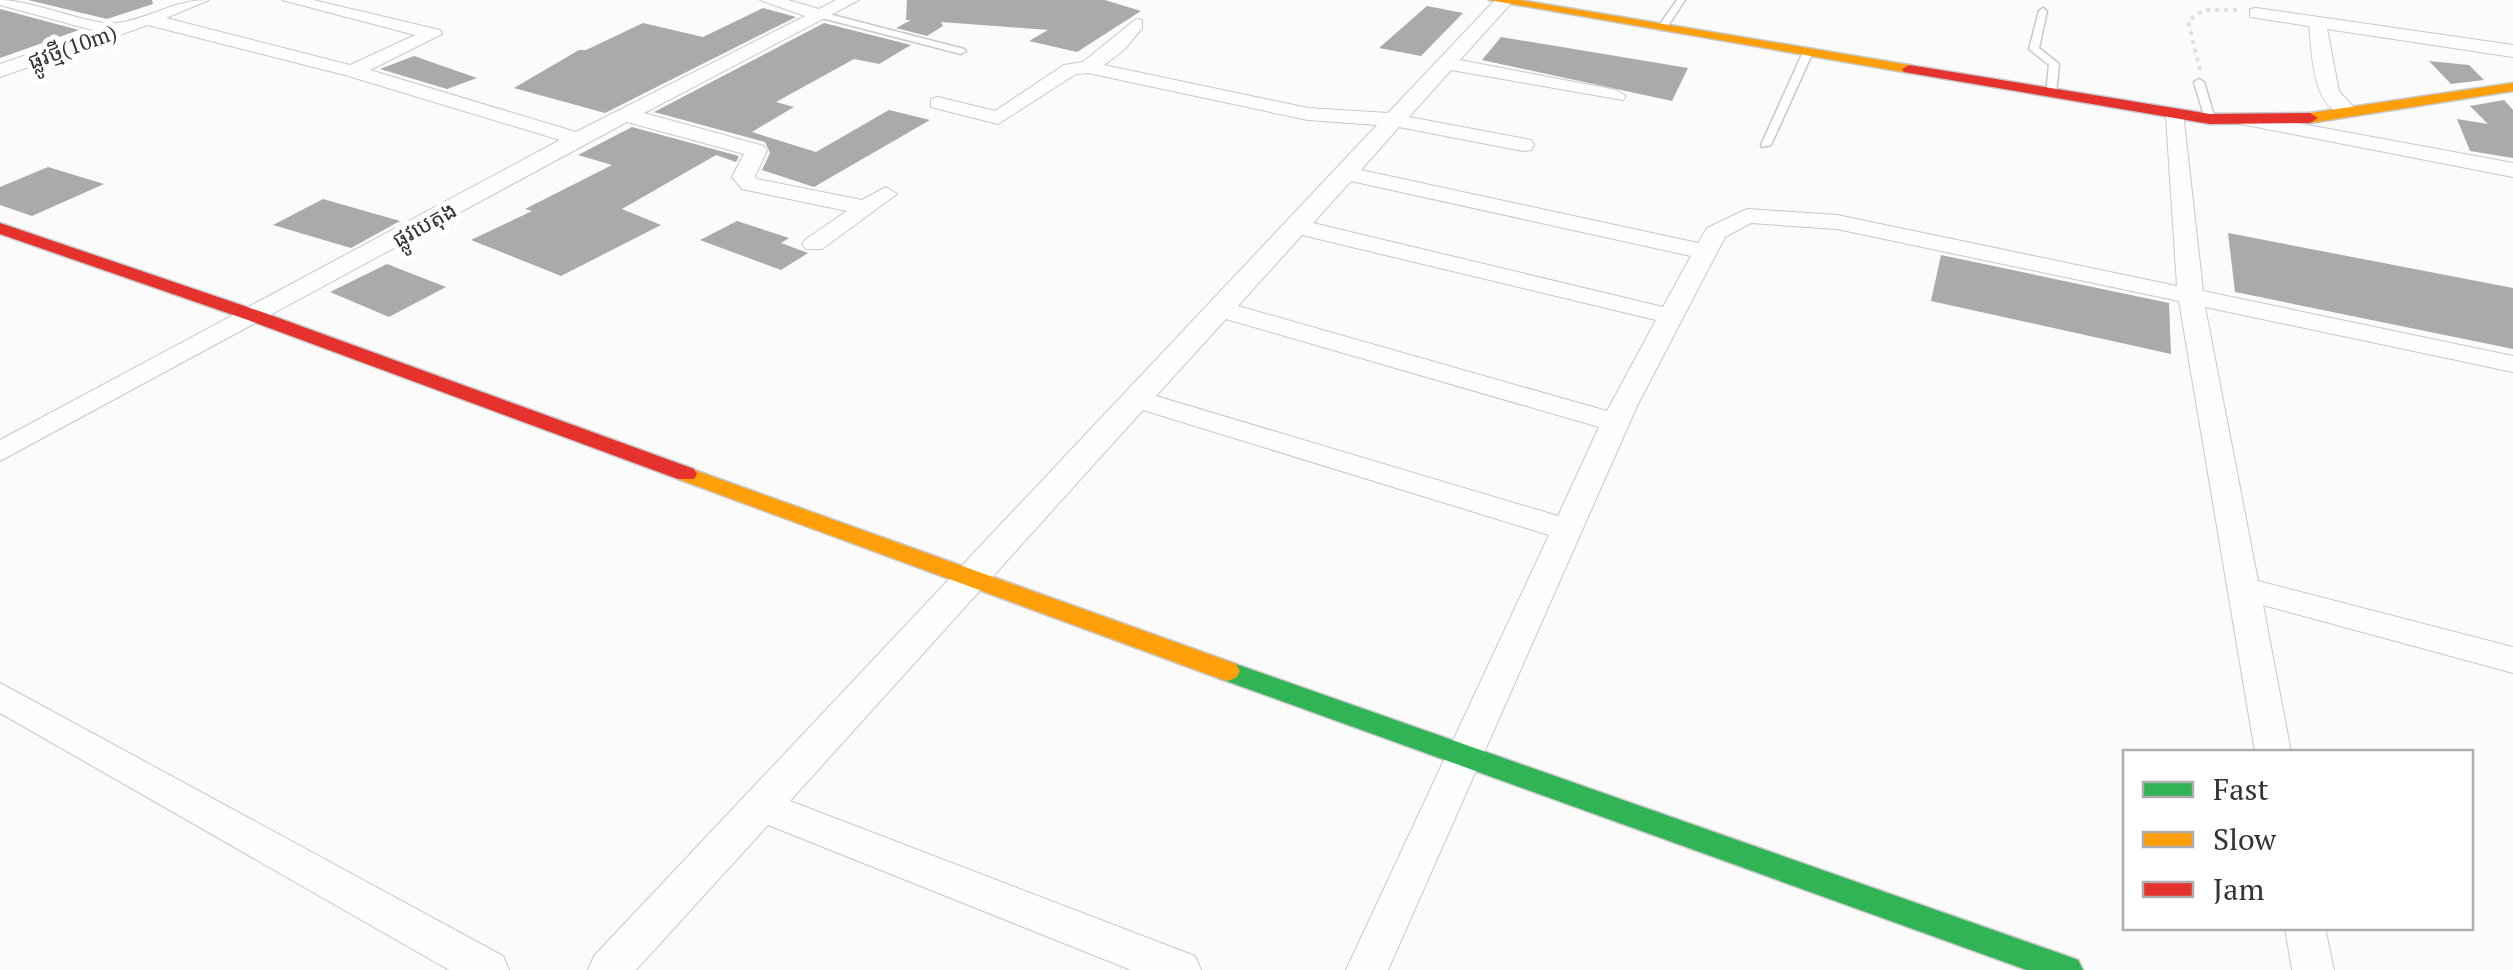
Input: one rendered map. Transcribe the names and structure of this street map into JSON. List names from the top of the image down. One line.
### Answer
{"streets":{"street":["ផ្លូវថ្មី(10m)","ផ្លូវបេតុង"]},"legend":["Fast","Slow","Jam"]}
